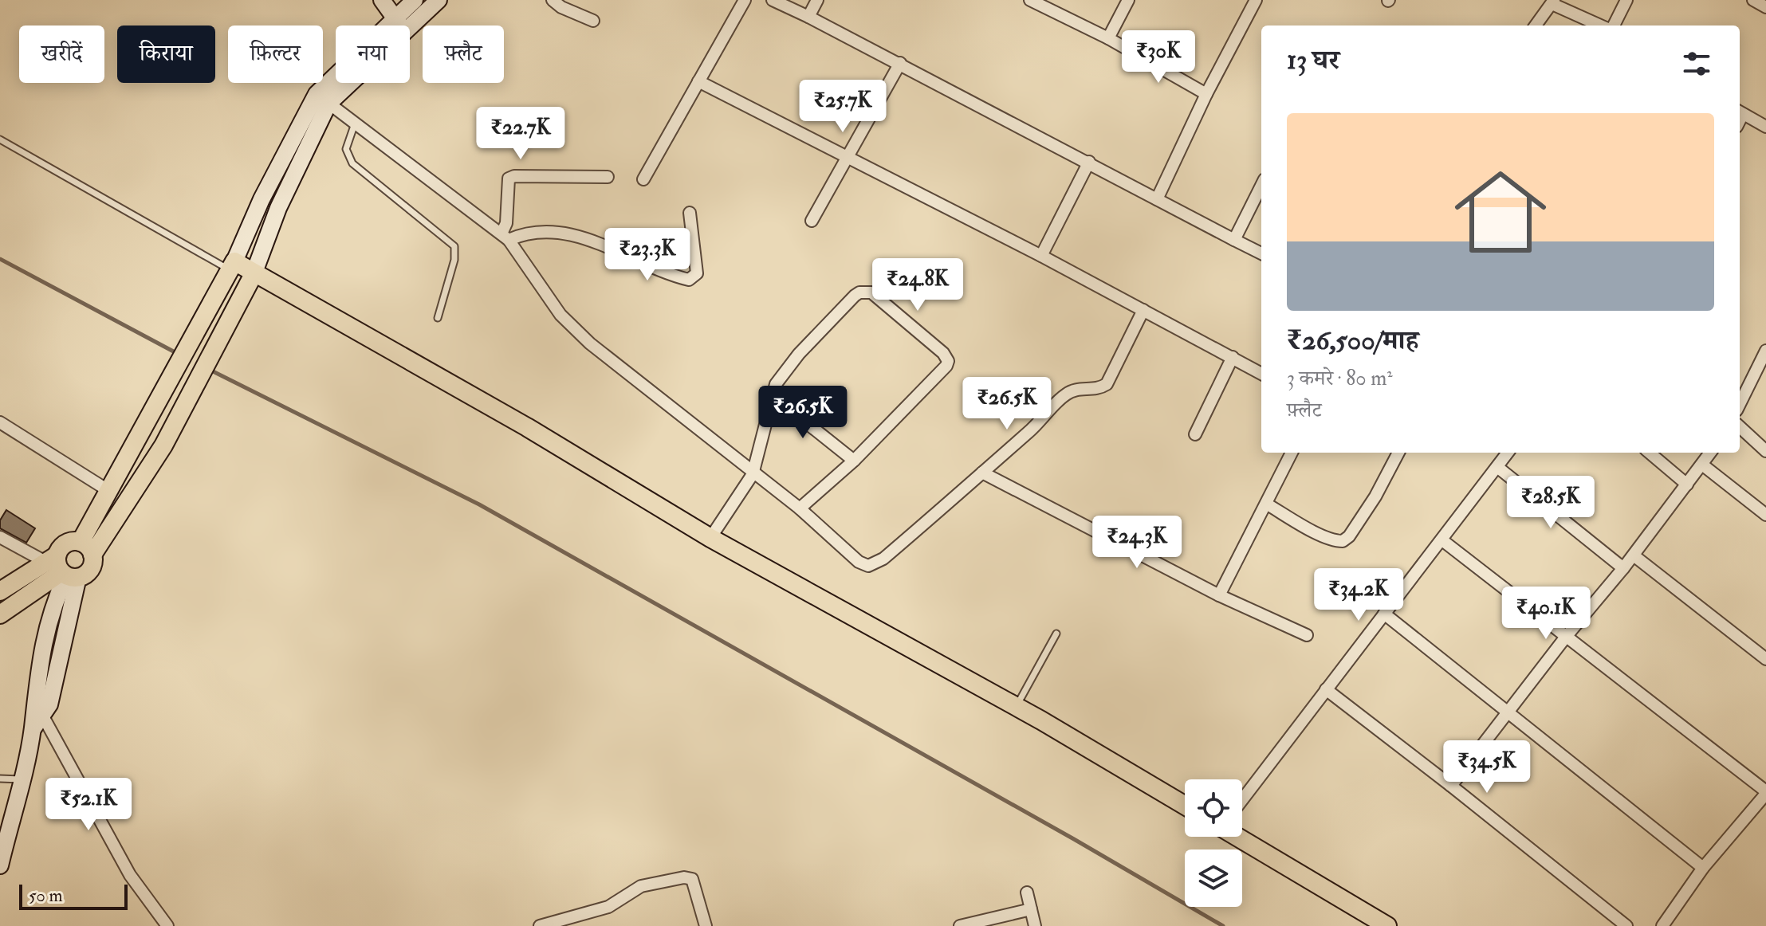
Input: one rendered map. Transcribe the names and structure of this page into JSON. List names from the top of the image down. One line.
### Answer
{"scale_bar":"50 m","page":{"chip":["खरीदें","किराया","फ़िल्टर","नया","फ़्लैट"],"heading":"13 घर","price":["₹30K","₹25.7K","₹22.7K","₹23.3K","₹24.8K","₹26.5K","₹26.5K","₹28.5K","₹24.3K","₹34.2K","₹40.1K","₹34.5K","₹52.1K"],"list":[{"name":"₹26,500/माह","note":"3 कमरे · 80 m² · फ़्लैट"}],"scale":"50 m"}}
